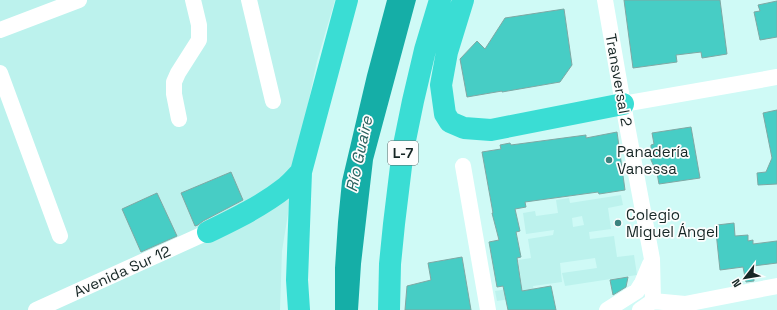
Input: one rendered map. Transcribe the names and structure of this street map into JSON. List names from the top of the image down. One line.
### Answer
{"streets":{"highway":["L-7"],"street":["Transversal 2","Avenida Sur 12"]},"water":["Río Guaire"],"places":["Panadería Vanessa","Colegio Miguel Ángel"],"north":"bottom left"}
